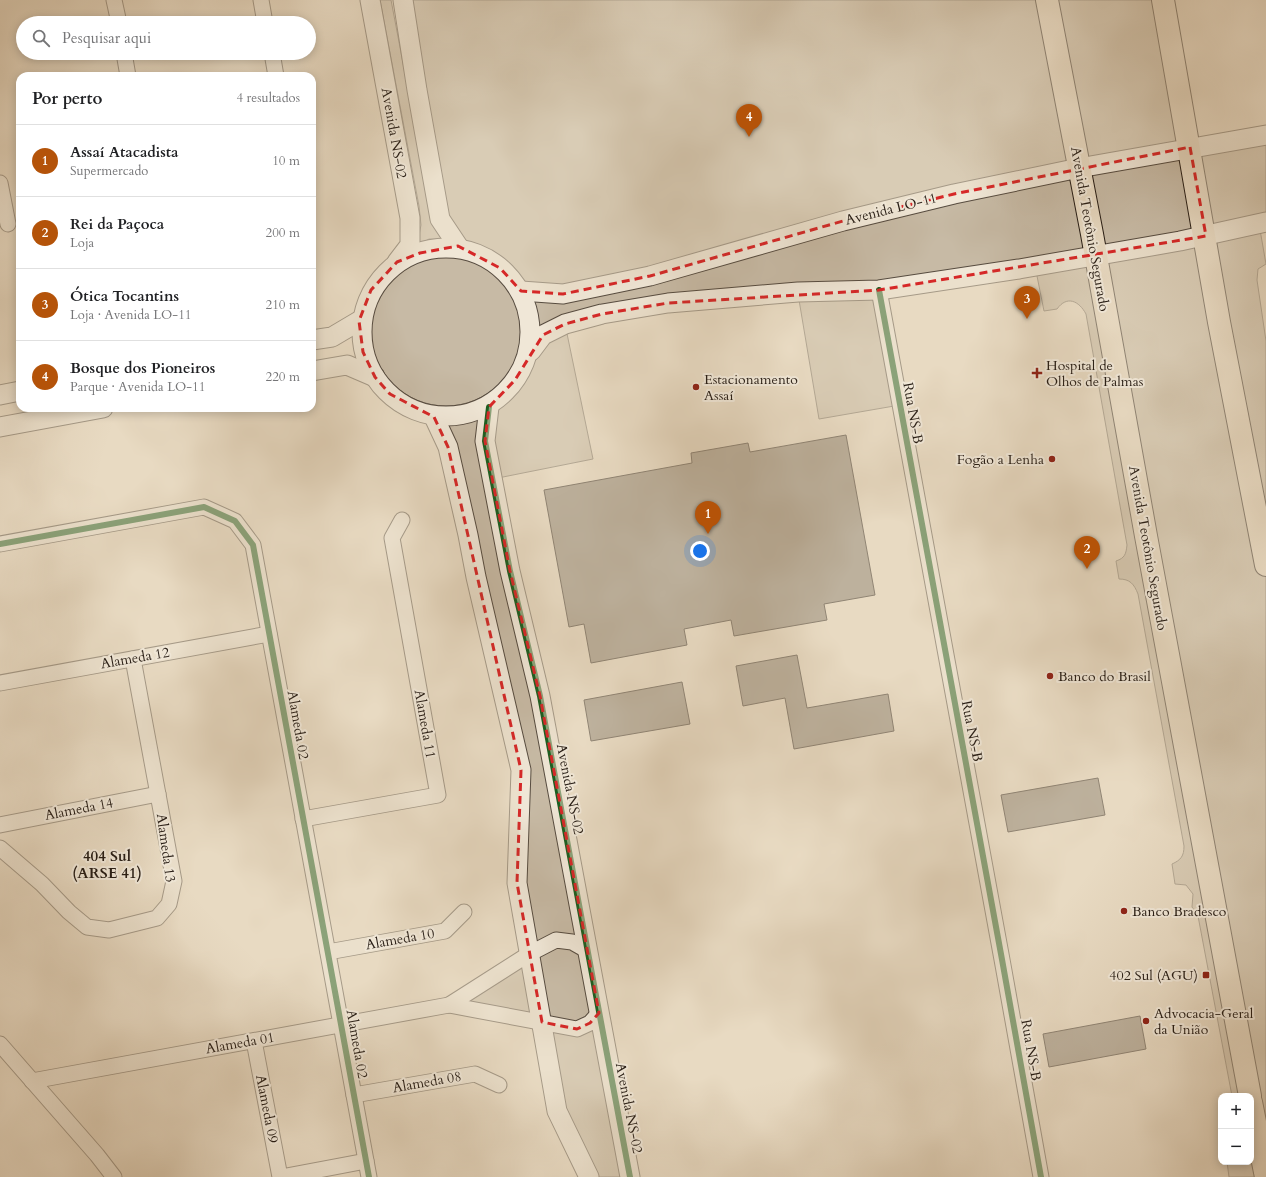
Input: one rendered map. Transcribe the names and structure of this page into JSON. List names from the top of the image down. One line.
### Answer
{"streets":{"main road":["Avenida Teotônio Segurado"],"street":["Avenida NS-02","Avenida LO-11","Rua NS-B","Alameda 12","Alameda 11","Alameda 02","Alameda 14","Alameda 13","Alameda 10","Alameda 01","Alameda 08","Alameda 09"]},"crossings":[["Avenida NS-02","Alameda 01"],["Avenida LO-11","Avenida Teotônio Segurado"],["Alameda 12","Alameda 02"],["Alameda 12","Alameda 13"],["Alameda 11","Alameda 02"],["Alameda 02","Alameda 10"],["Alameda 02","Alameda 01"],["Alameda 02","Alameda 08"],["Alameda 14","Alameda 13"],["Alameda 01","Alameda 09"]],"districts":["404 Sul (ARSE 41)"],"places":{"health":["Hospital de Olhos de Palmas"],"other":["Estacionamento Assaí","Fogão a Lenha","Banco do Brasil","Banco Bradesco","Advocacia-Geral da União"],"transit":["402 Sul (AGU)"]},"page":{"search":"Pesquisar aqui","heading":["Por perto","4 resultados"],"pins":["4","3","1","2"],"list":[{"mark":"1","name":"Assaí Atacadista","note":"Supermercado","value":"10 m"},{"mark":"2","name":"Rei da Paçoca","note":"Loja","value":"200 m"},{"mark":"3","name":"Ótica Tocantins","note":"Loja · Avenida LO-11","value":"210 m"},{"mark":"4","name":"Bosque dos Pioneiros","note":"Parque · Avenida LO-11","value":"220 m"}],"map_buttons":["+","−"]}}
